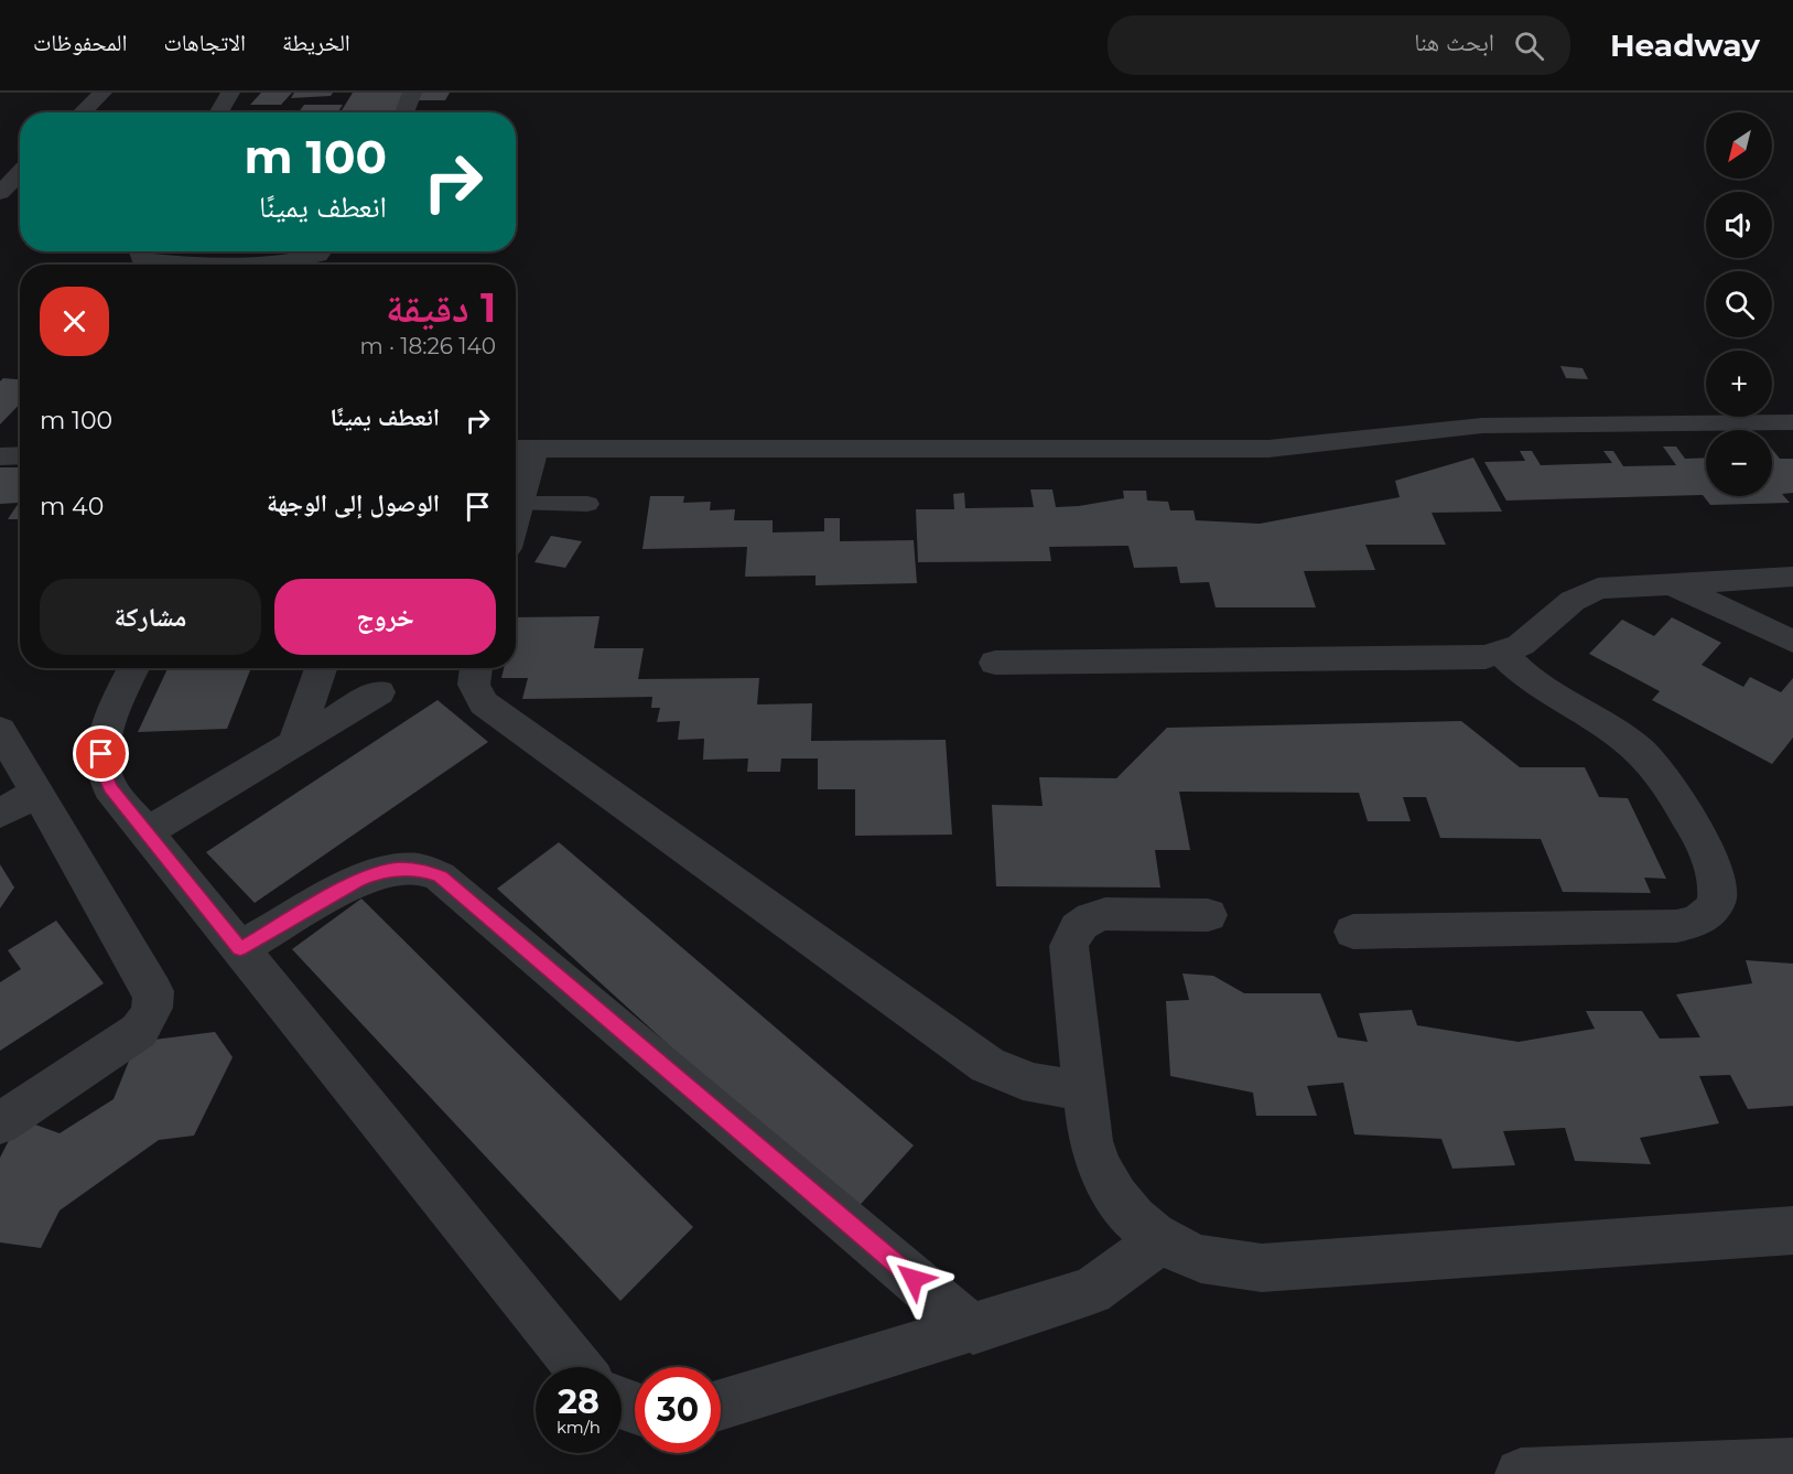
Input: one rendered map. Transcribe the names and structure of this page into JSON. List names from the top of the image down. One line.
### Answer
{"north":"bottom left","page":{"header":"Headway","search":"ابحث هنا","nav":["الخريطة","الاتجاهات","المحفوظات"],"map_buttons":["+","−"],"turn":["100 m","انعطف يمينًا"],"heading":["1 دقيقة","140 m · 18:26"],"list":[{"name":"انعطف يمينًا","value":"100 m"},{"name":"الوصول إلى الوجهة","value":"40 m"}],"buttons":["خروج","مشاركة"],"speed":"28 km/h","limit":"30"}}
